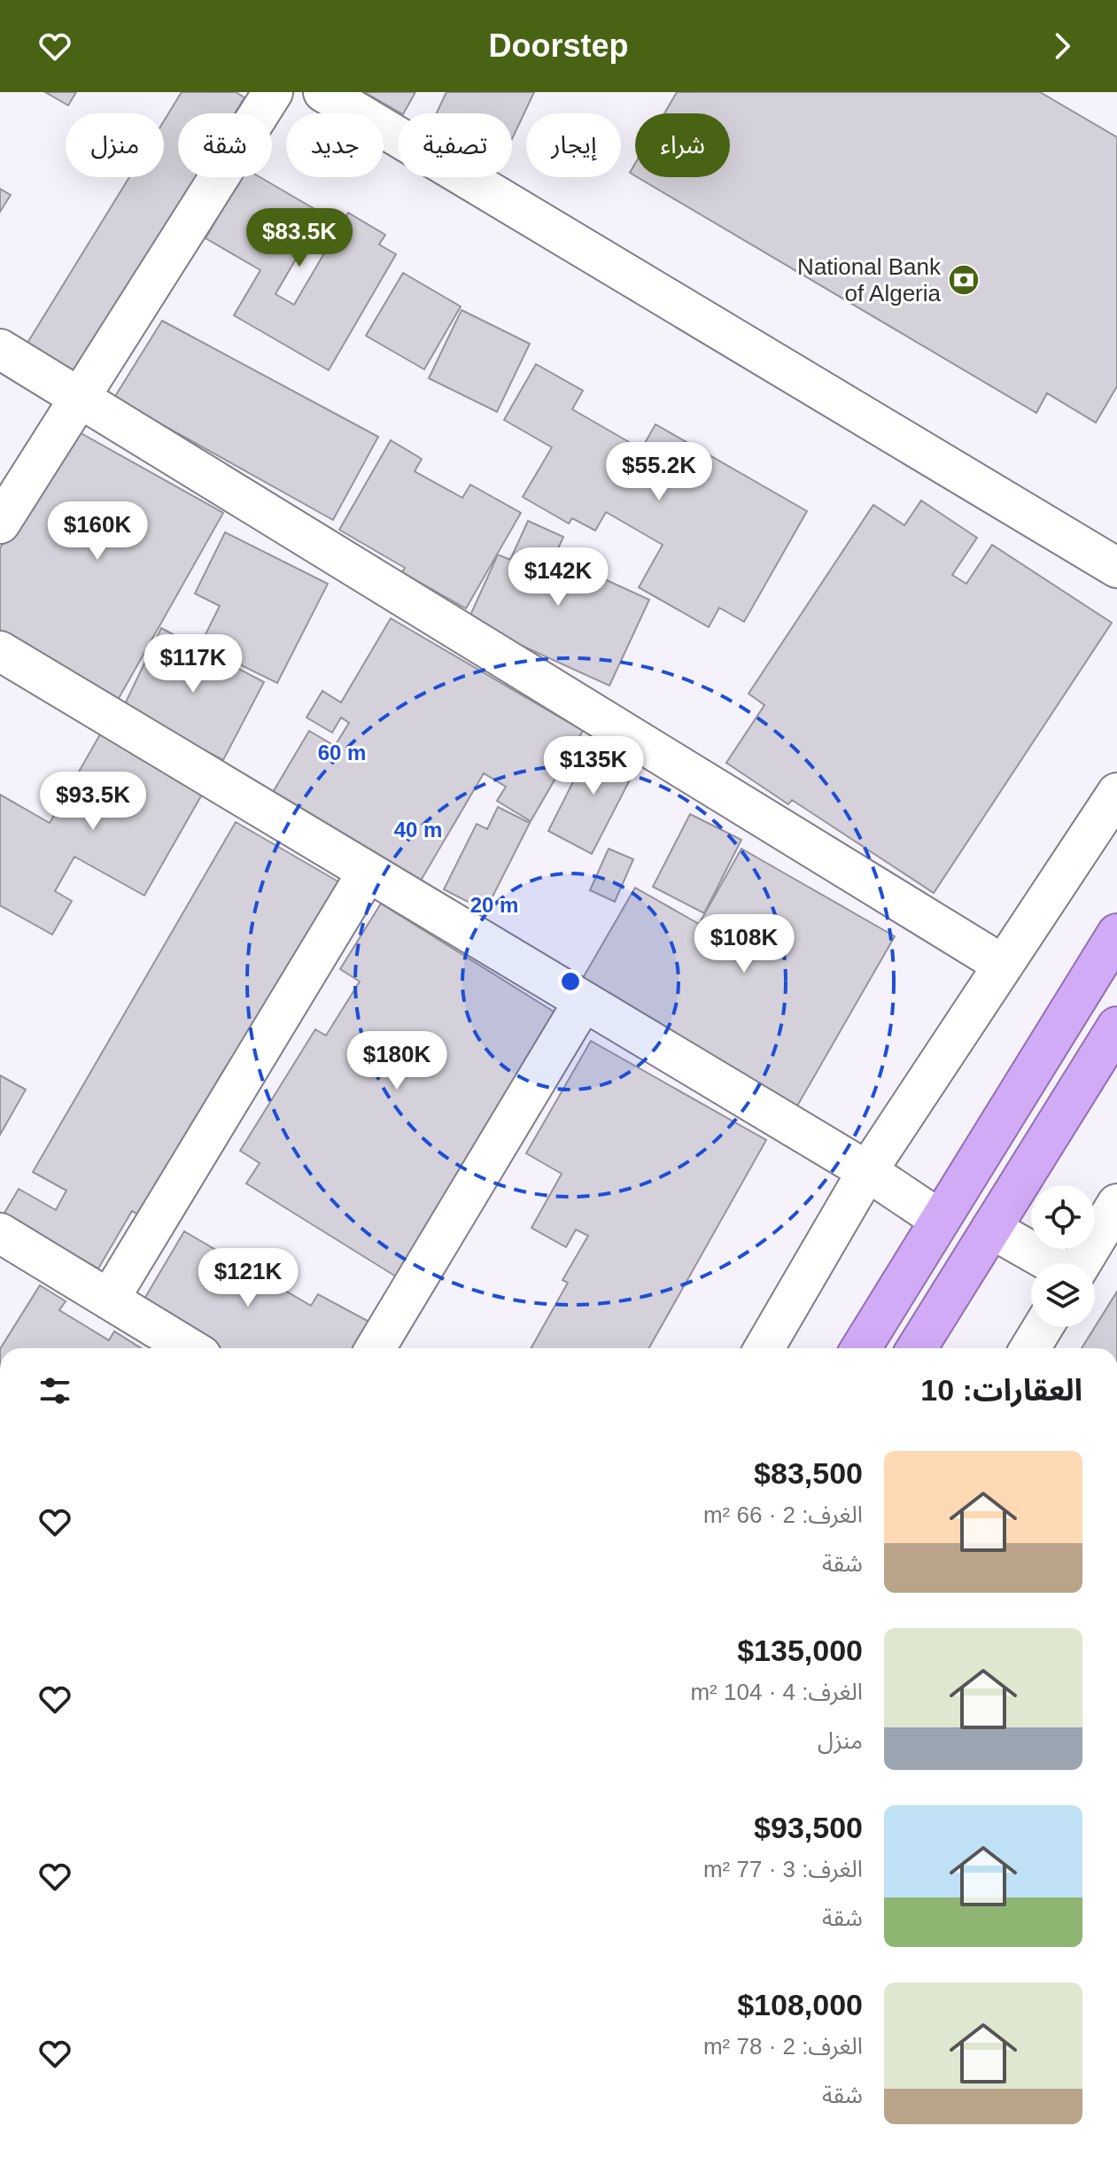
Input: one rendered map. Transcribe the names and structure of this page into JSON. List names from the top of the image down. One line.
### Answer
{"places":{"bank":["National Bank of Algeria"]},"page":{"header":"Doorstep","chip":["شراء","إيجار","تصفية","جديد","شقة","منزل"],"price":["$83.5K","$55.2K","$160K","$142K","$117K","$135K","$93.5K","$108K","$180K","$121K"],"heading":"العقارات: 10","list":[{"name":"$83,500","note":"الغرف: 2 · 66 m² · شقة"},{"name":"$135,000","note":"الغرف: 4 · 104 m² · منزل"},{"name":"$93,500","note":"الغرف: 3 · 77 m² · شقة"},{"name":"$108,000","note":"الغرف: 2 · 78 m² · شقة"}]},"rings":["60 m","40 m","20 m"]}
